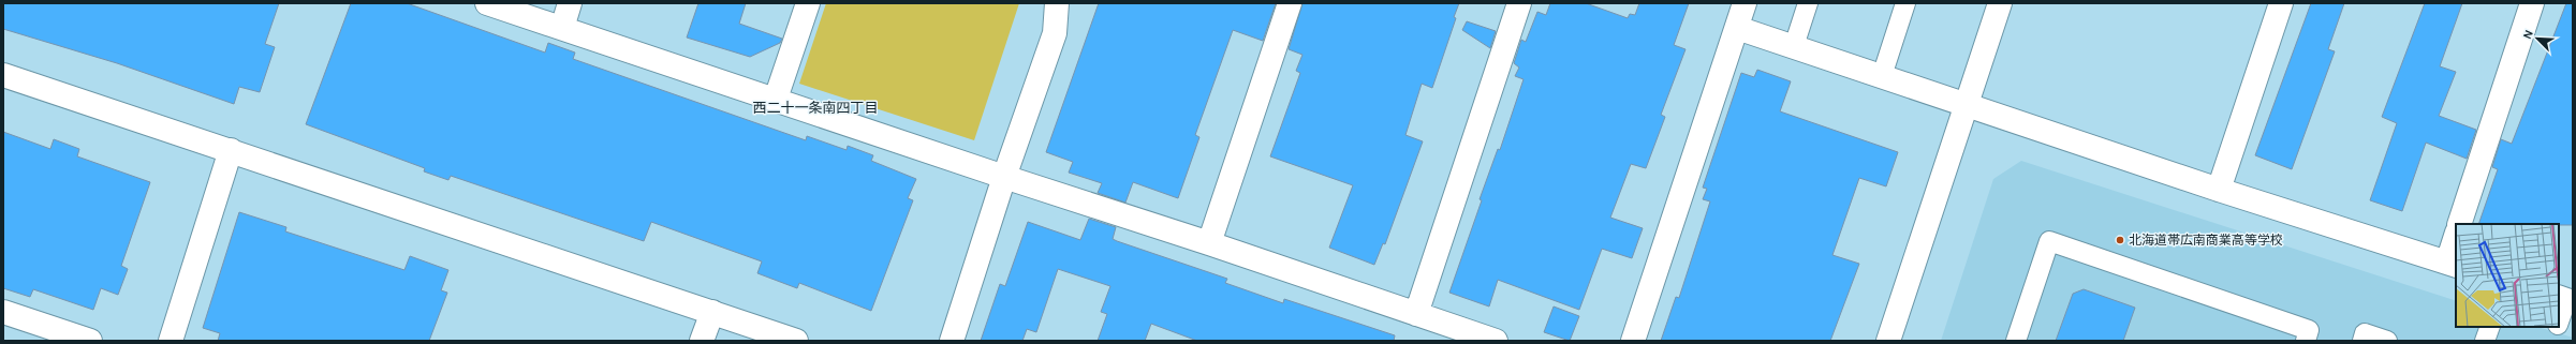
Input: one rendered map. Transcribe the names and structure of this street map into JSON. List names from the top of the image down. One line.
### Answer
{"districts":["西二十一条南四丁目"],"places":["北海道帯広南商業高等学校"],"north":"top left"}
